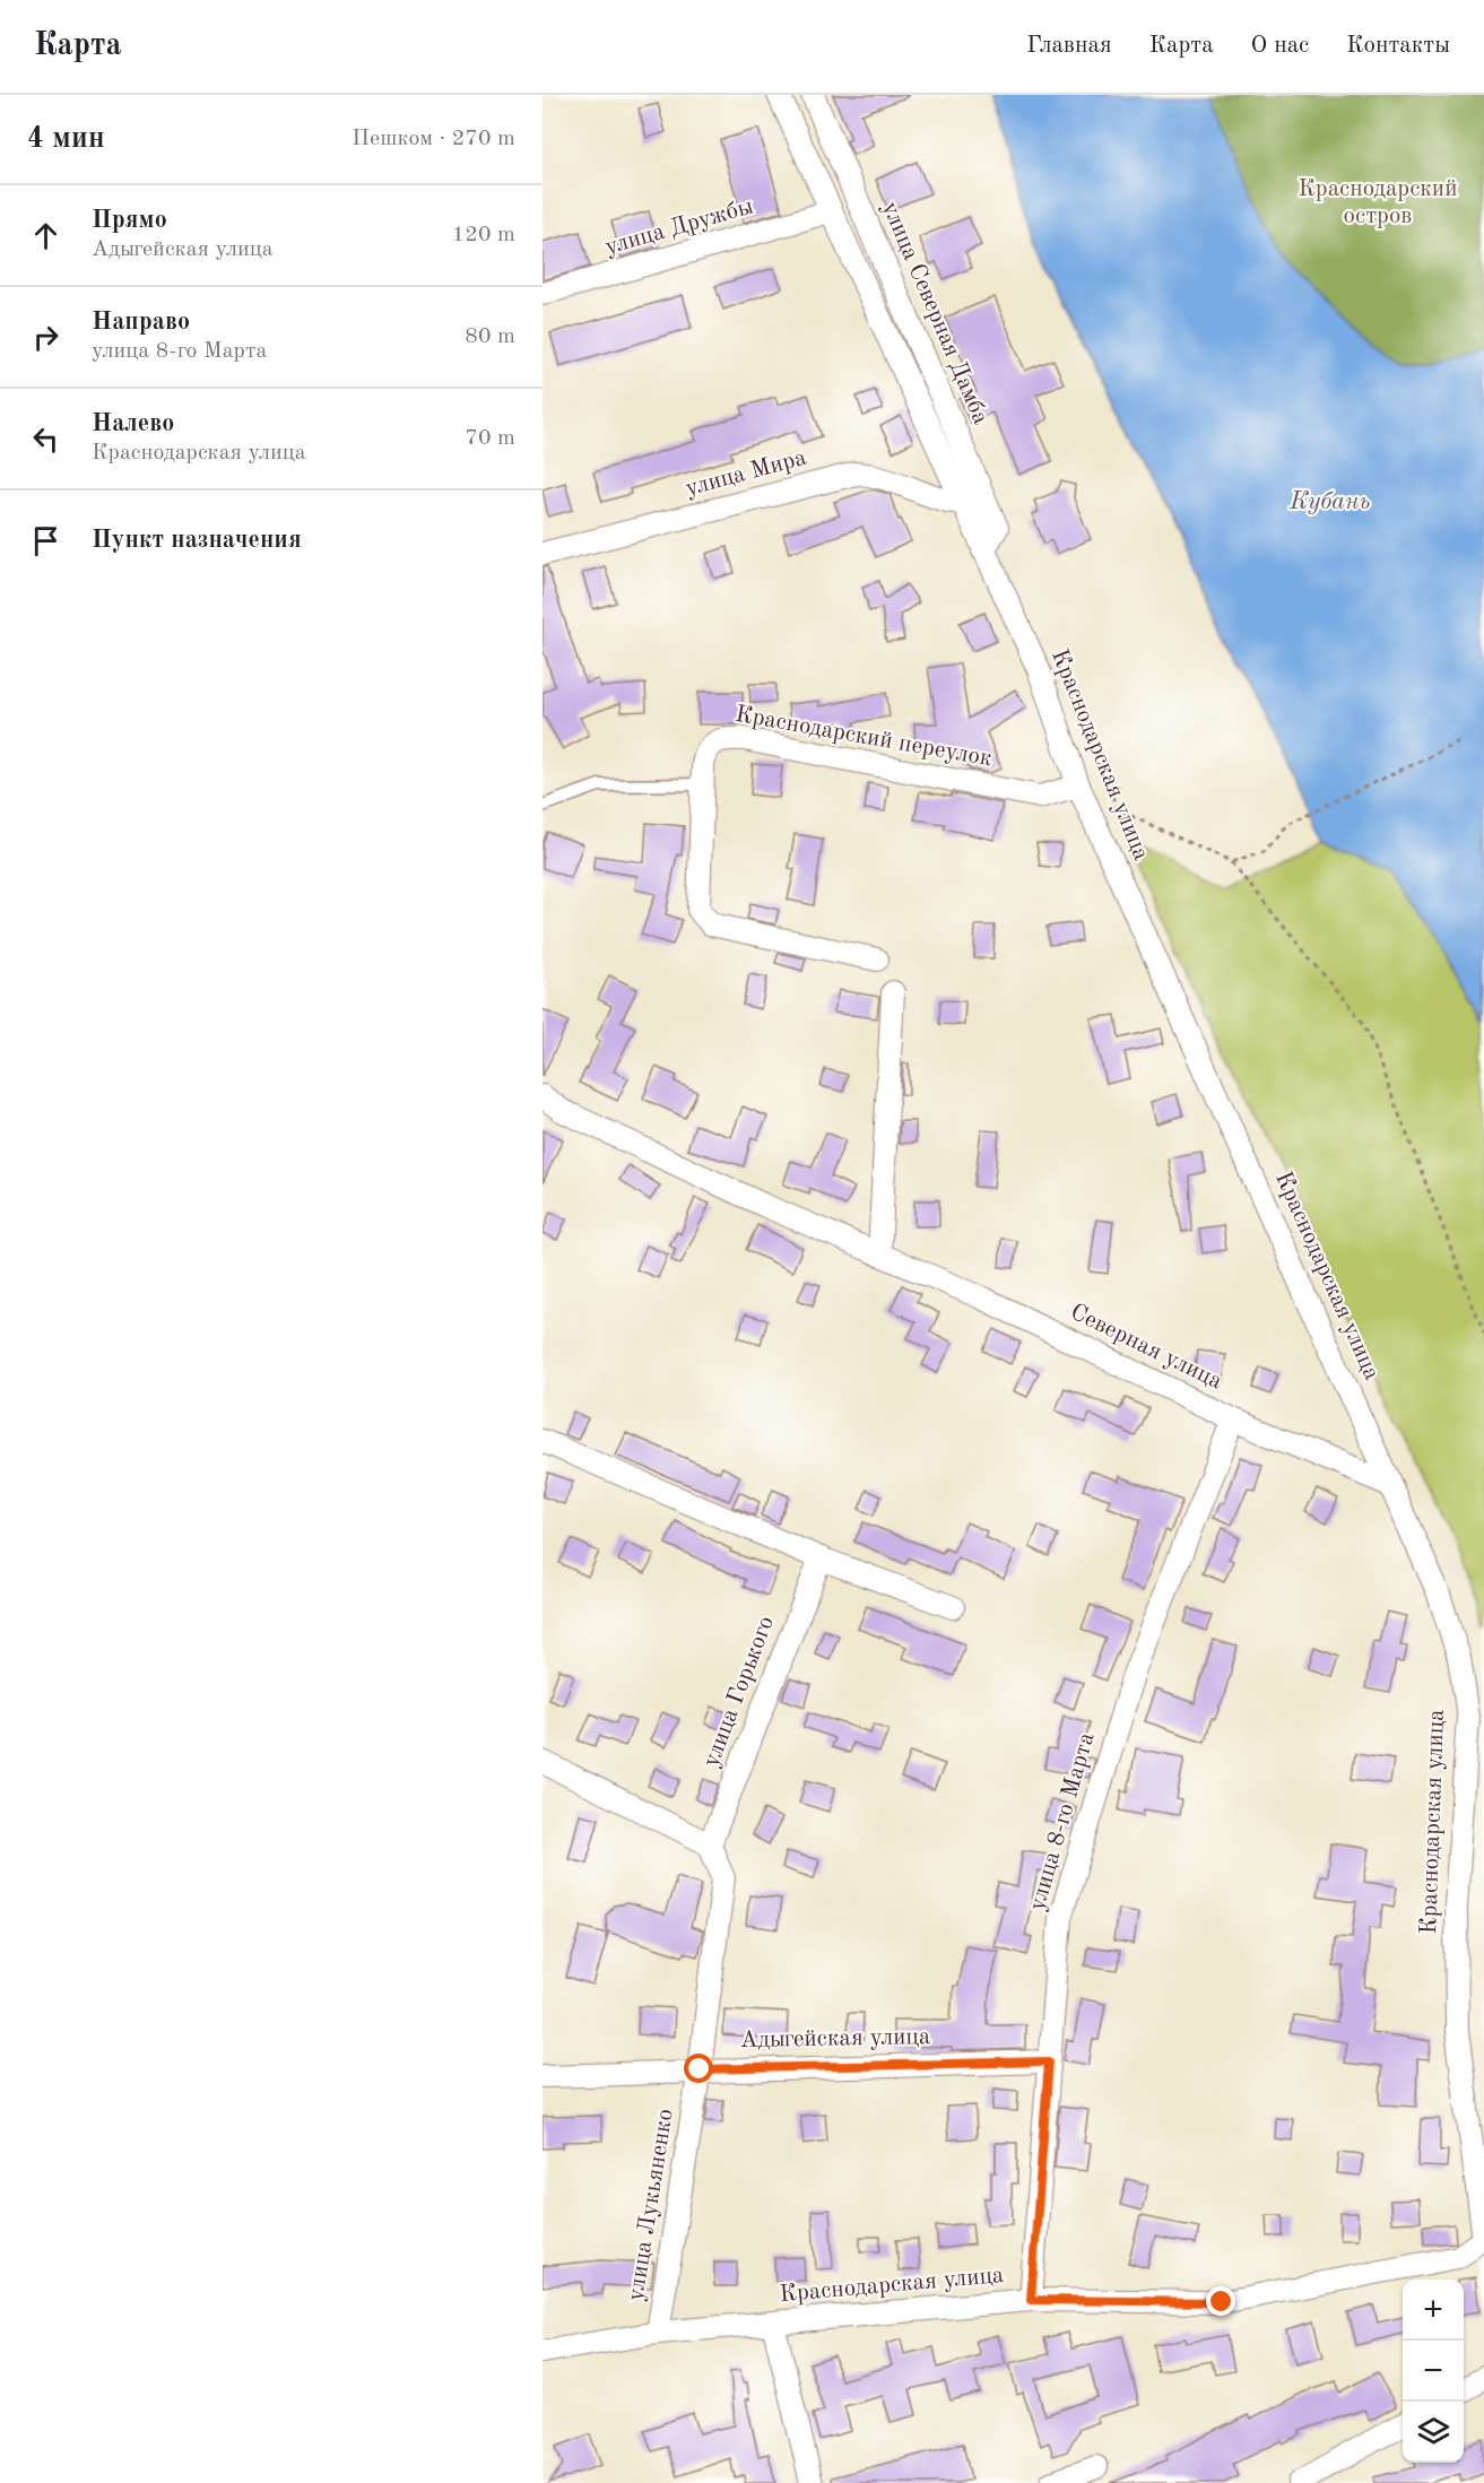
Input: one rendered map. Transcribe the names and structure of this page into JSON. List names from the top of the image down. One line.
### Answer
{"streets":{"street":["улица Дружбы","улица Северная Дамба","улица Мира","Краснодарский переулок","Краснодарская улица","Северная улица","улица Горького","улица 8-го Марта","Адыгейская улица","улица Лукьяненко"]},"crossings":[["улица Дружбы","Краснодарская улица"],["улица Северная Дамба","Краснодарская улица"],["улица Мира","Краснодарская улица"],["Краснодарский переулок","Краснодарская улица"],["Краснодарская улица","Северная улица"],["Краснодарская улица","улица 8-го Марта"],["Краснодарская улица","улица Лукьяненко"],["Северная улица","улица 8-го Марта"],["улица Горького","улица Лукьяненко"],["улица 8-го Марта","Адыгейская улица"],["Адыгейская улица","улица Лукьяненко"]],"water":["Кубань"],"parks":["Краснодарский остров"],"page":{"header":"Карта","nav":["Главная","Карта","О нас","Контакты"],"heading":["4 мин","Пешком · 270 m"],"list":[["Прямо","Адыгейская улица","120 m"],["Направо","улица 8-го Марта","80 m"],["Налево","Краснодарская улица","70 m"],"Пункт назначения"],"map_buttons":["+","−"]}}
